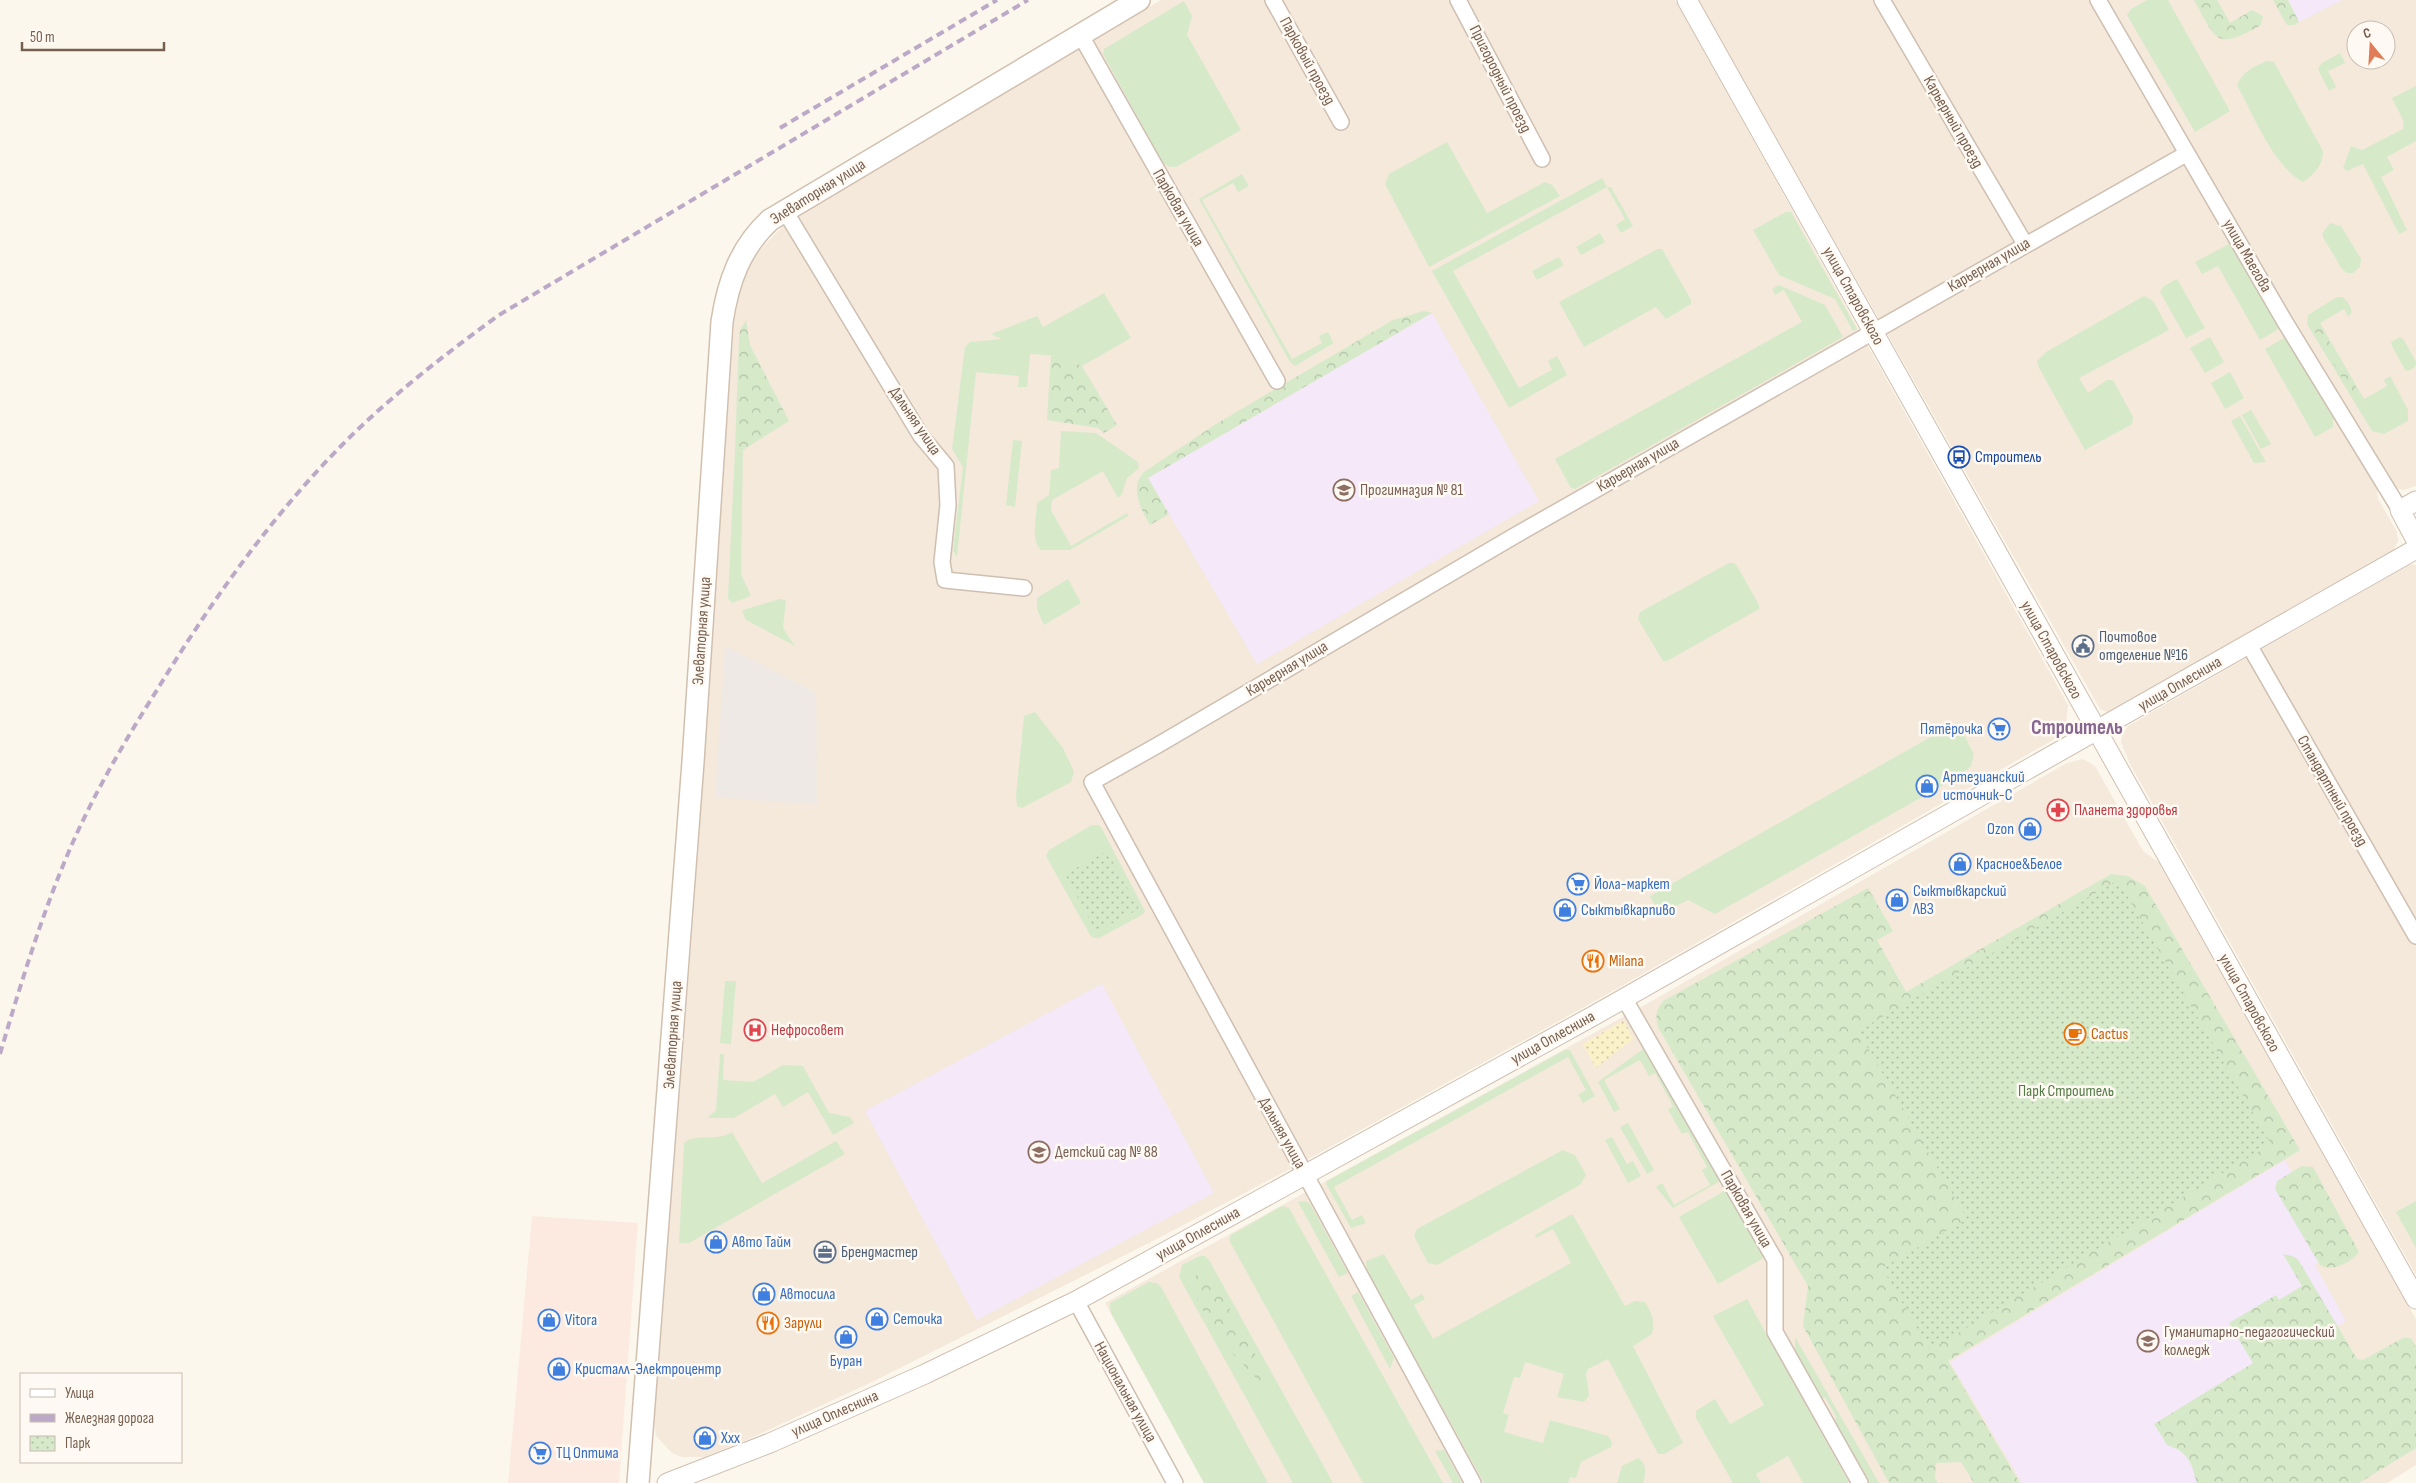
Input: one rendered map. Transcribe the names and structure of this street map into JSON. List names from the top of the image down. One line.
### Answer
{"streets":{"main road":["Элеваторная улица"],"street":["Парковый проезд","Пригородный проезд","Карьерный проезд","Парковая улица","улица Маегова","Карьерная улица","улица Старовского","Дальняя улица","улица Оплеснина","Стандартный проезд","Национальная улица"]},"crossings":[["Карьерный проезд","Карьерная улица"],["Элеваторная улица","Парковая улица"],["Элеваторная улица","Дальняя улица"],["Парковая улица","улица Оплеснина"],["улица Маегова","Карьерная улица"],["Карьерная улица","улица Старовского"],["Карьерная улица","Дальняя улица"],["улица Старовского","улица Оплеснина"],["Дальняя улица","улица Оплеснина"],["улица Оплеснина","Стандартный проезд"],["улица Оплеснина","Национальная улица"]],"districts":["Строитель"],"parks":["Парк Строитель"],"places":{"bus stop":["Строитель"],"school or university":["Прогимназия № 81","Детский сад № 88","Гуманитарно-педагогический колледж"],"public building":["Почтовое отделение №16"],"supermarket":["Пятёрочка","Йола-маркет","ТЦ Оптима"],"shop":["Артезианский источник-С","Ozon","Красное&Белое","Сыктывкарский ЛВЗ","Сыктывкарпиво","Авто Тайм","Автосила","Сеточка","Vitora","Буран","Кристалл-Электроцентр","Xxx"],"pharmacy":["Планета здоровья"],"restaurant":["Milana","Зарули"],"hospital":["Нефросовет"],"cafe":["Cactus"],"office":["Брендмастер"]},"legend":["Улица","Железная дорога","Парк"],"scale_bar":"50 m","north":"top"}
